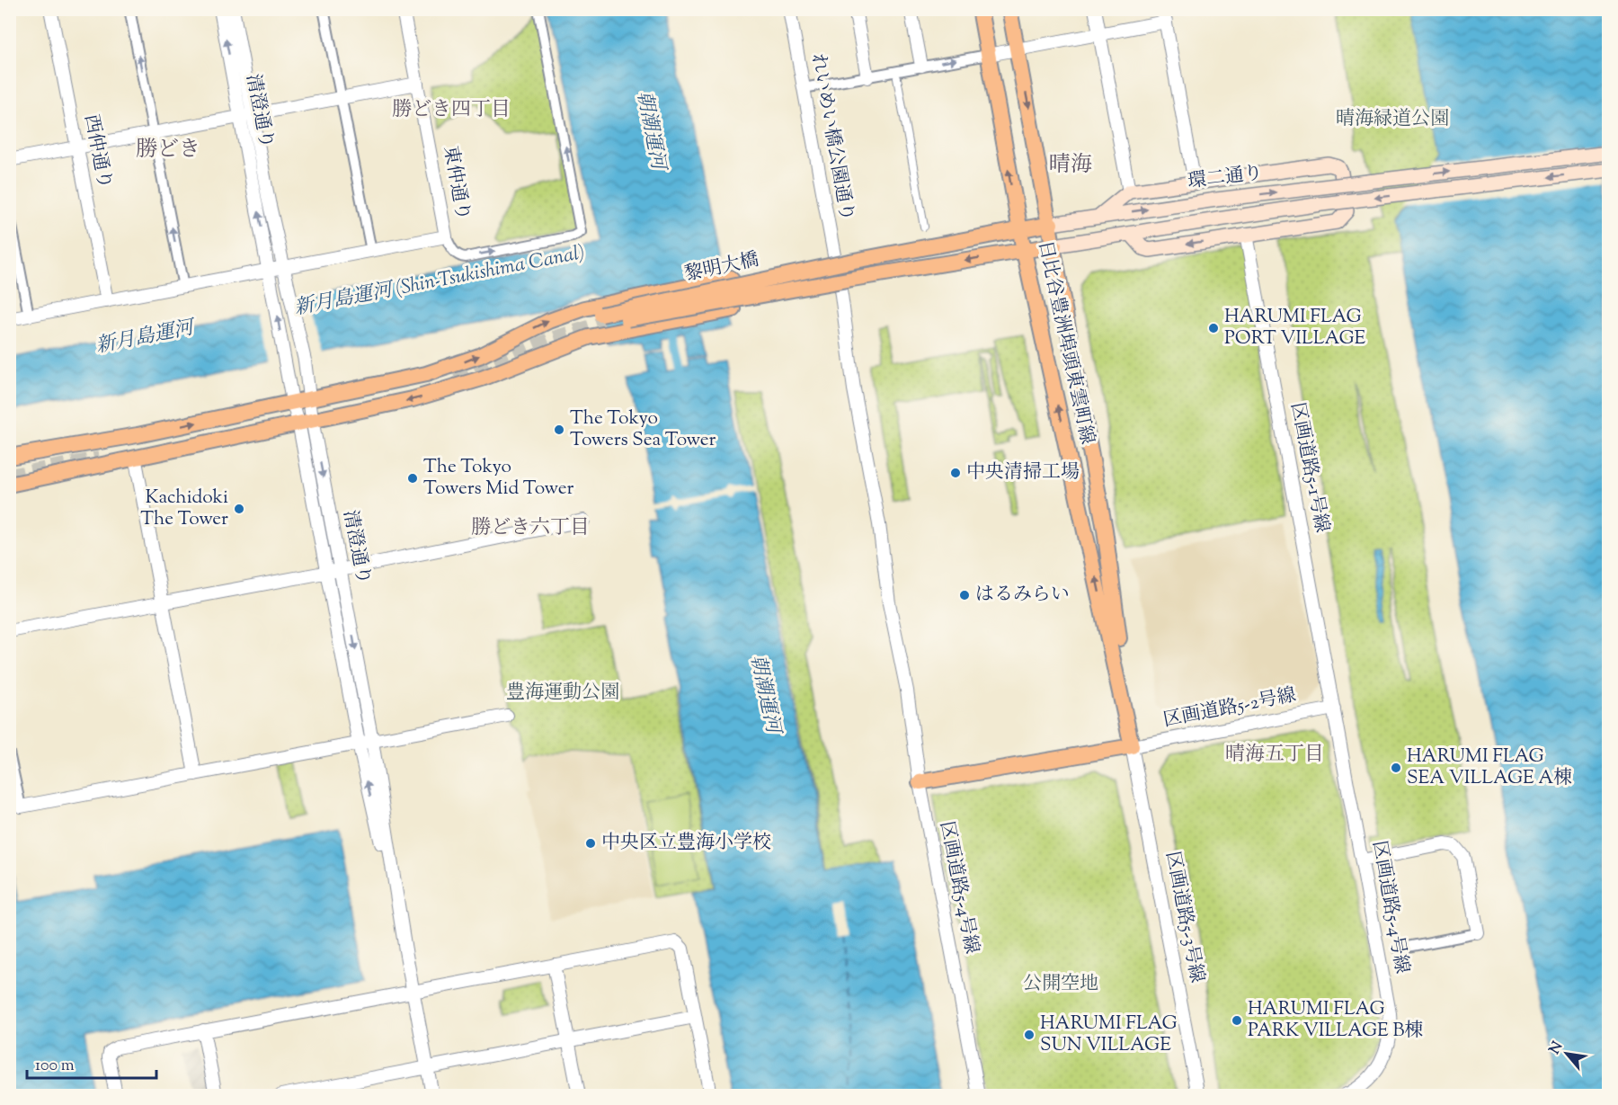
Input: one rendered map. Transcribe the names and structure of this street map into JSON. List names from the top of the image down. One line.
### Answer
{"streets":{"main road":["環二通り","黎明大橋","日比谷豊洲埠頭東雲町線"],"street":["清澄通り","れいめい橋公園通り","西仲通り","東仲通り","区画道路5-1号線","区画道路5-2号線","区画道路5-4号線","区画道路5-3号線"]},"crossings":[["れいめい橋公園通り","区画道路5-4号線"],["環二通り","黎明大橋"],["環二通り","日比谷豊洲埠頭東雲町線"],["日比谷豊洲埠頭東雲町線","区画道路5-2号線"],["日比谷豊洲埠頭東雲町線","区画道路5-3号線"],["区画道路5-1号線","区画道路5-2号線"],["区画道路5-1号線","区画道路5-4号線"],["区画道路5-2号線","区画道路5-4号線"],["区画道路5-2号線","区画道路5-3号線"]],"districts":["勝どき四丁目","勝どき","晴海","勝どき六丁目","晴海五丁目"],"water":["朝潮運河","新月島運河 (Shin-Tsukishima Canal)","新月島運河"],"parks":["晴海緑道公園","豊海運動公園","公開空地"],"places":["HARUMI FLAG PORT VILLAGE","The Tokyo Towers Sea Tower","中央清掃工場","The Tokyo Towers Mid Tower","Kachidoki The Tower","はるみらい","HARUMI FLAG SEA VILLAGE A棟","中央区立豊海小学校","HARUMI FLAG PARK VILLAGE B棟","HARUMI FLAG SUN VILLAGE"],"scale_bar":"100 m","north":"top left"}
